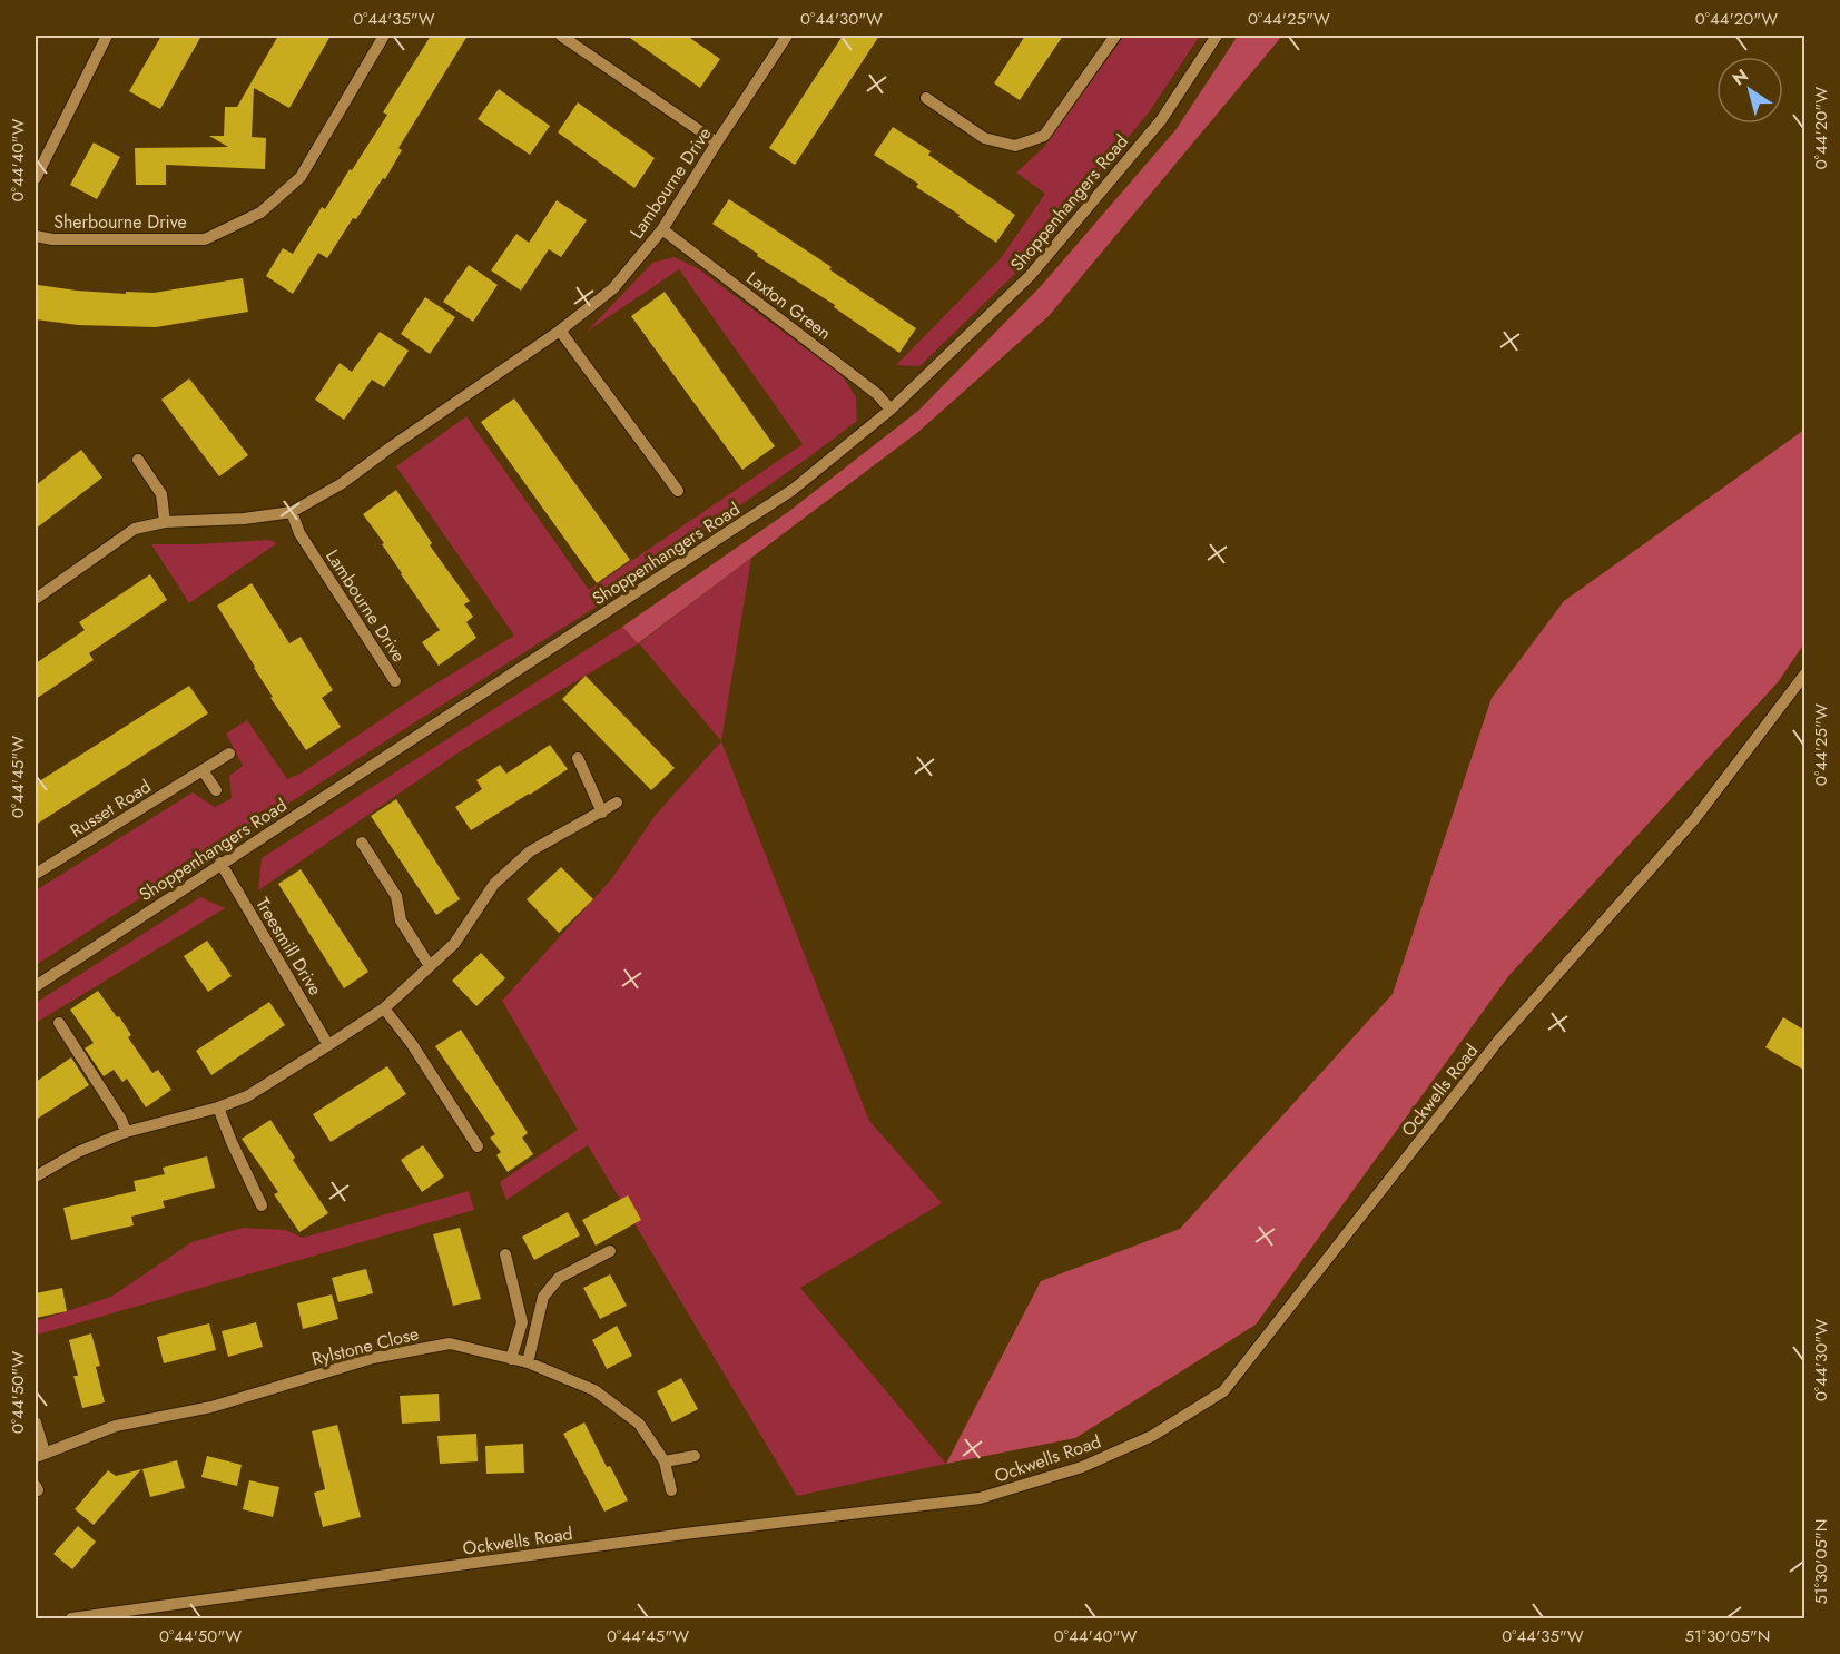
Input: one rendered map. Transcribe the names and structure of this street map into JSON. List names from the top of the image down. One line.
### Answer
{"streets":{"street":["Lambourne Drive","Shoppenhangers Road","Sherbourne Drive","Laxton Green","Russet Road","Treesmill Drive","Ockwells Road","Rylstone Close"]},"crossings":[["Lambourne Drive","Laxton Green"],["Shoppenhangers Road","Laxton Green"],["Shoppenhangers Road","Treesmill Drive"]],"north":"top left","coordinates":["0°44'35\"W","0°44'30\"W","0°44'25\"W","0°44'20\"W","0°44'40\"W","0°44'45\"W","0°44'50\"W","51°30'05\"N"]}
